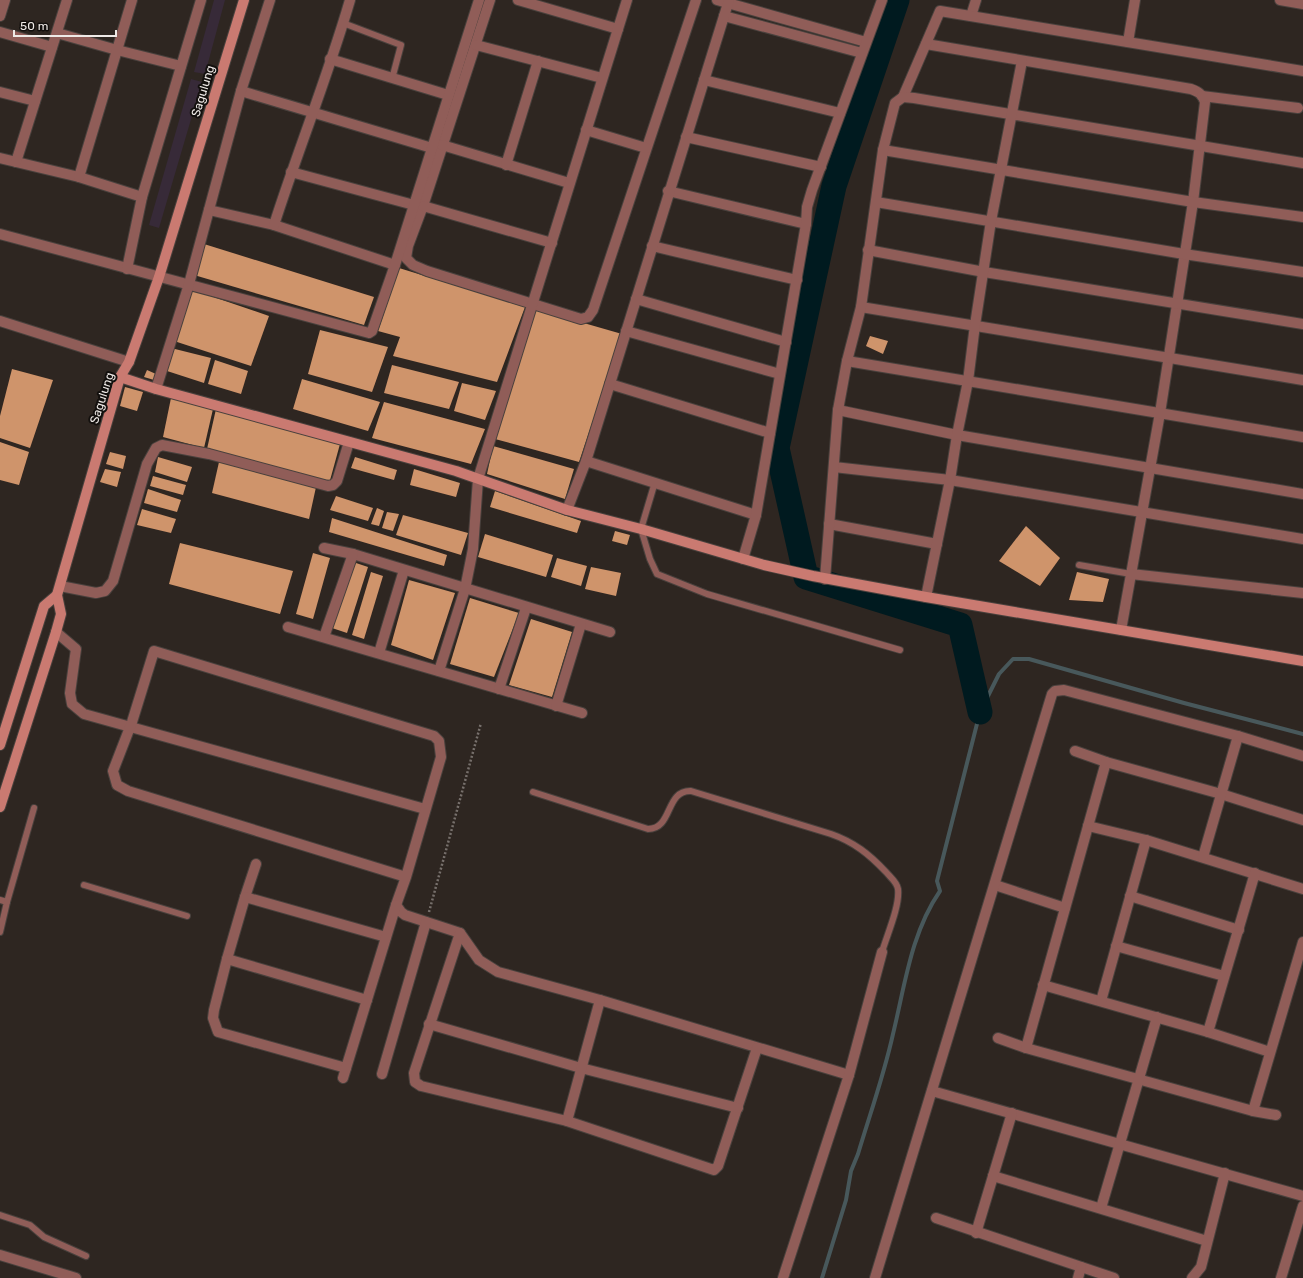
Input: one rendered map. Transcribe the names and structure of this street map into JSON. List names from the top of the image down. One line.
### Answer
{"streets":{"street":["Sagulung"]},"scale_bar":"50 m"}
